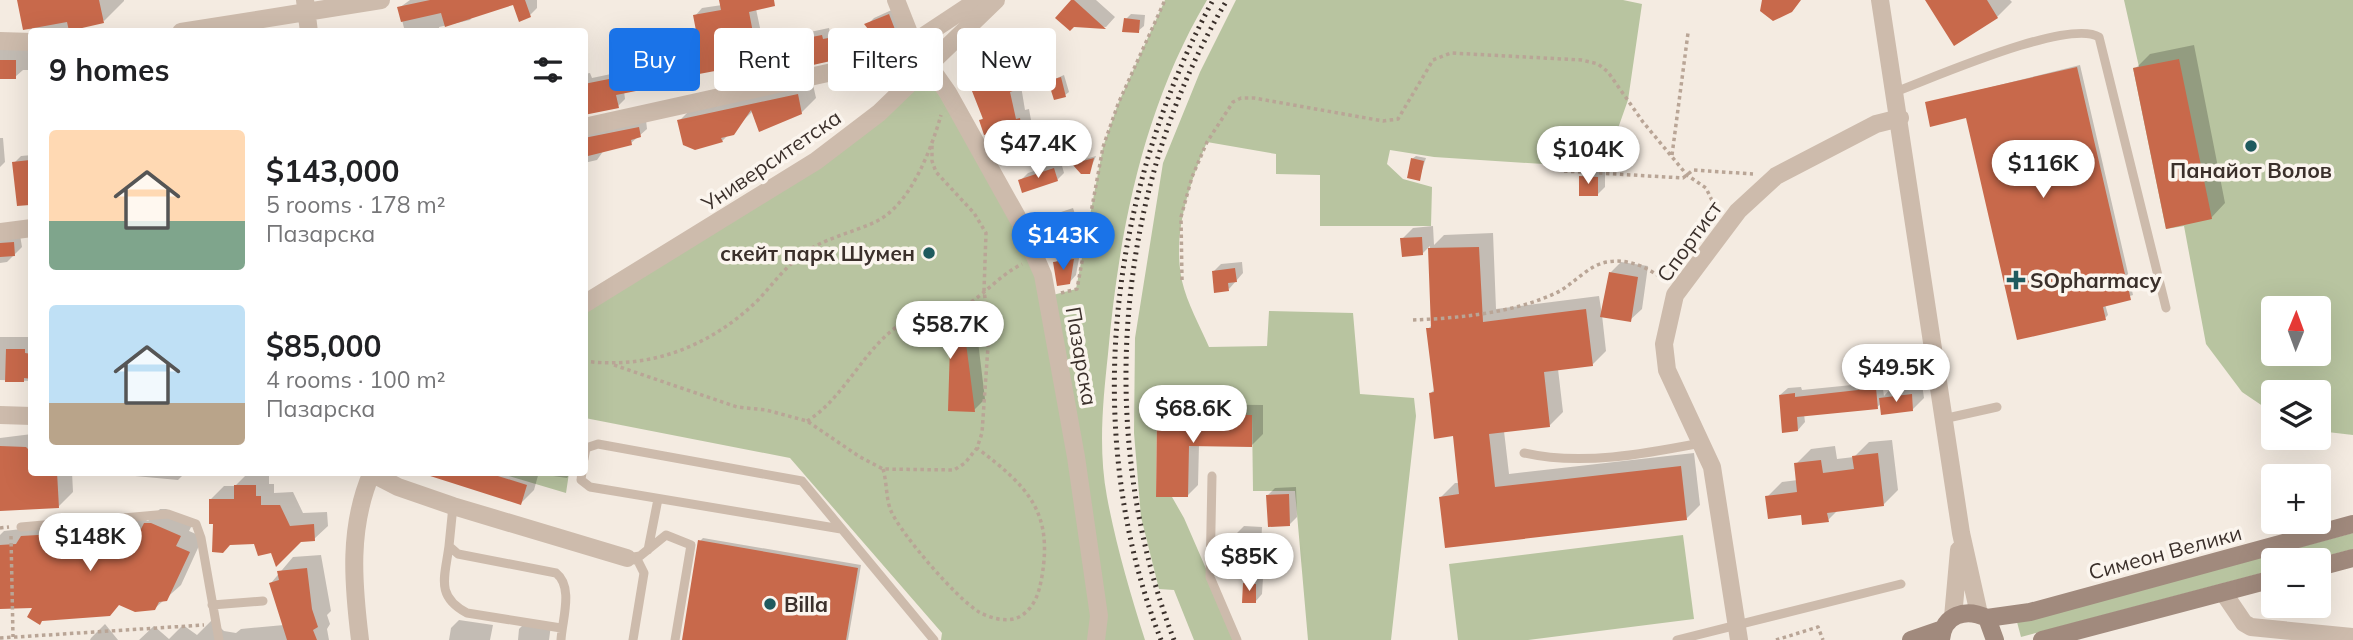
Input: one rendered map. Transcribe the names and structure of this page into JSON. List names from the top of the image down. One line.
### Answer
{"streets":{"main road":["Симеон Велики"],"street":["Университетска","Спортист","Пазарска"]},"places":{"other":["Панайот Волов","скейт парк Шумен","Billa"],"health":["SOpharmacy"]},"north":"top","page":{"chip":["Buy","Rent","Filters","New"],"heading":"9 homes","list":[{"name":"$143,000","note":"5 rooms · 178 m² · Пазарска"},{"name":"$85,000","note":"4 rooms · 100 m² · Пазарска"}],"price":["$47.4K","$104K","$116K","$143K","$58.7K","$49.5K","$68.6K","$148K","$85K"],"map_buttons":["+","−"]}}
